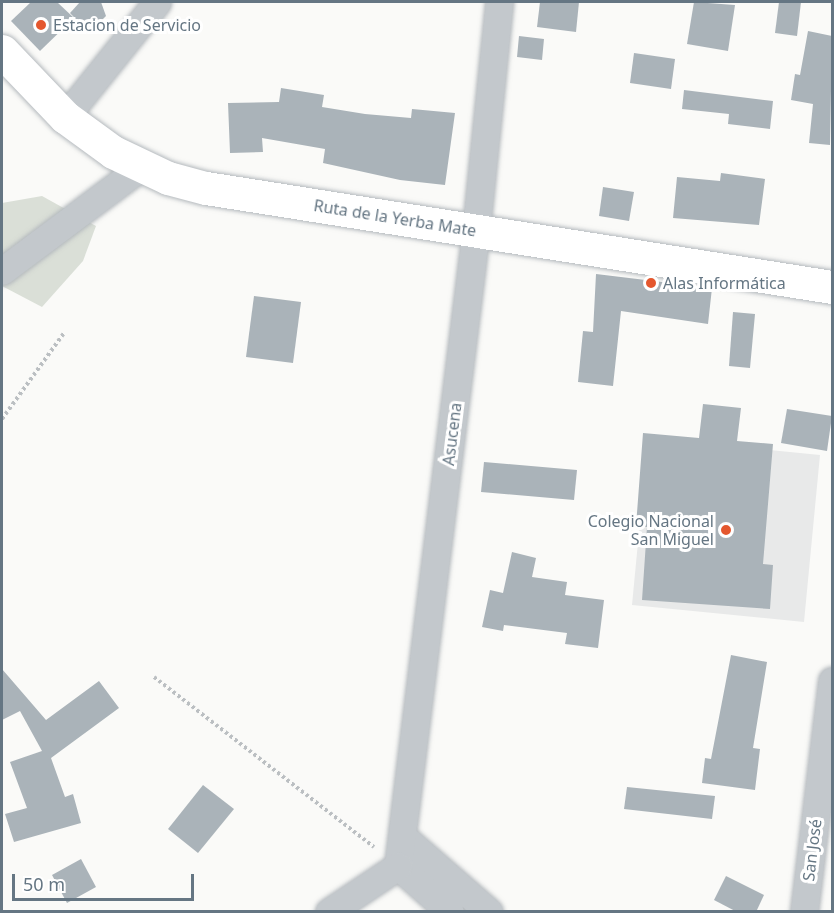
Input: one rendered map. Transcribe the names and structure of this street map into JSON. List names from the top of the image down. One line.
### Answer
{"streets":{"main road":["Ruta de la Yerba Mate"],"street":["Asucena","San José"]},"crossings":[["Ruta de la Yerba Mate","Asucena"]],"places":["Estacion de Servicio","Alas Informática","Colegio Nacional San Miguel"],"scale_bar":"50 m"}
